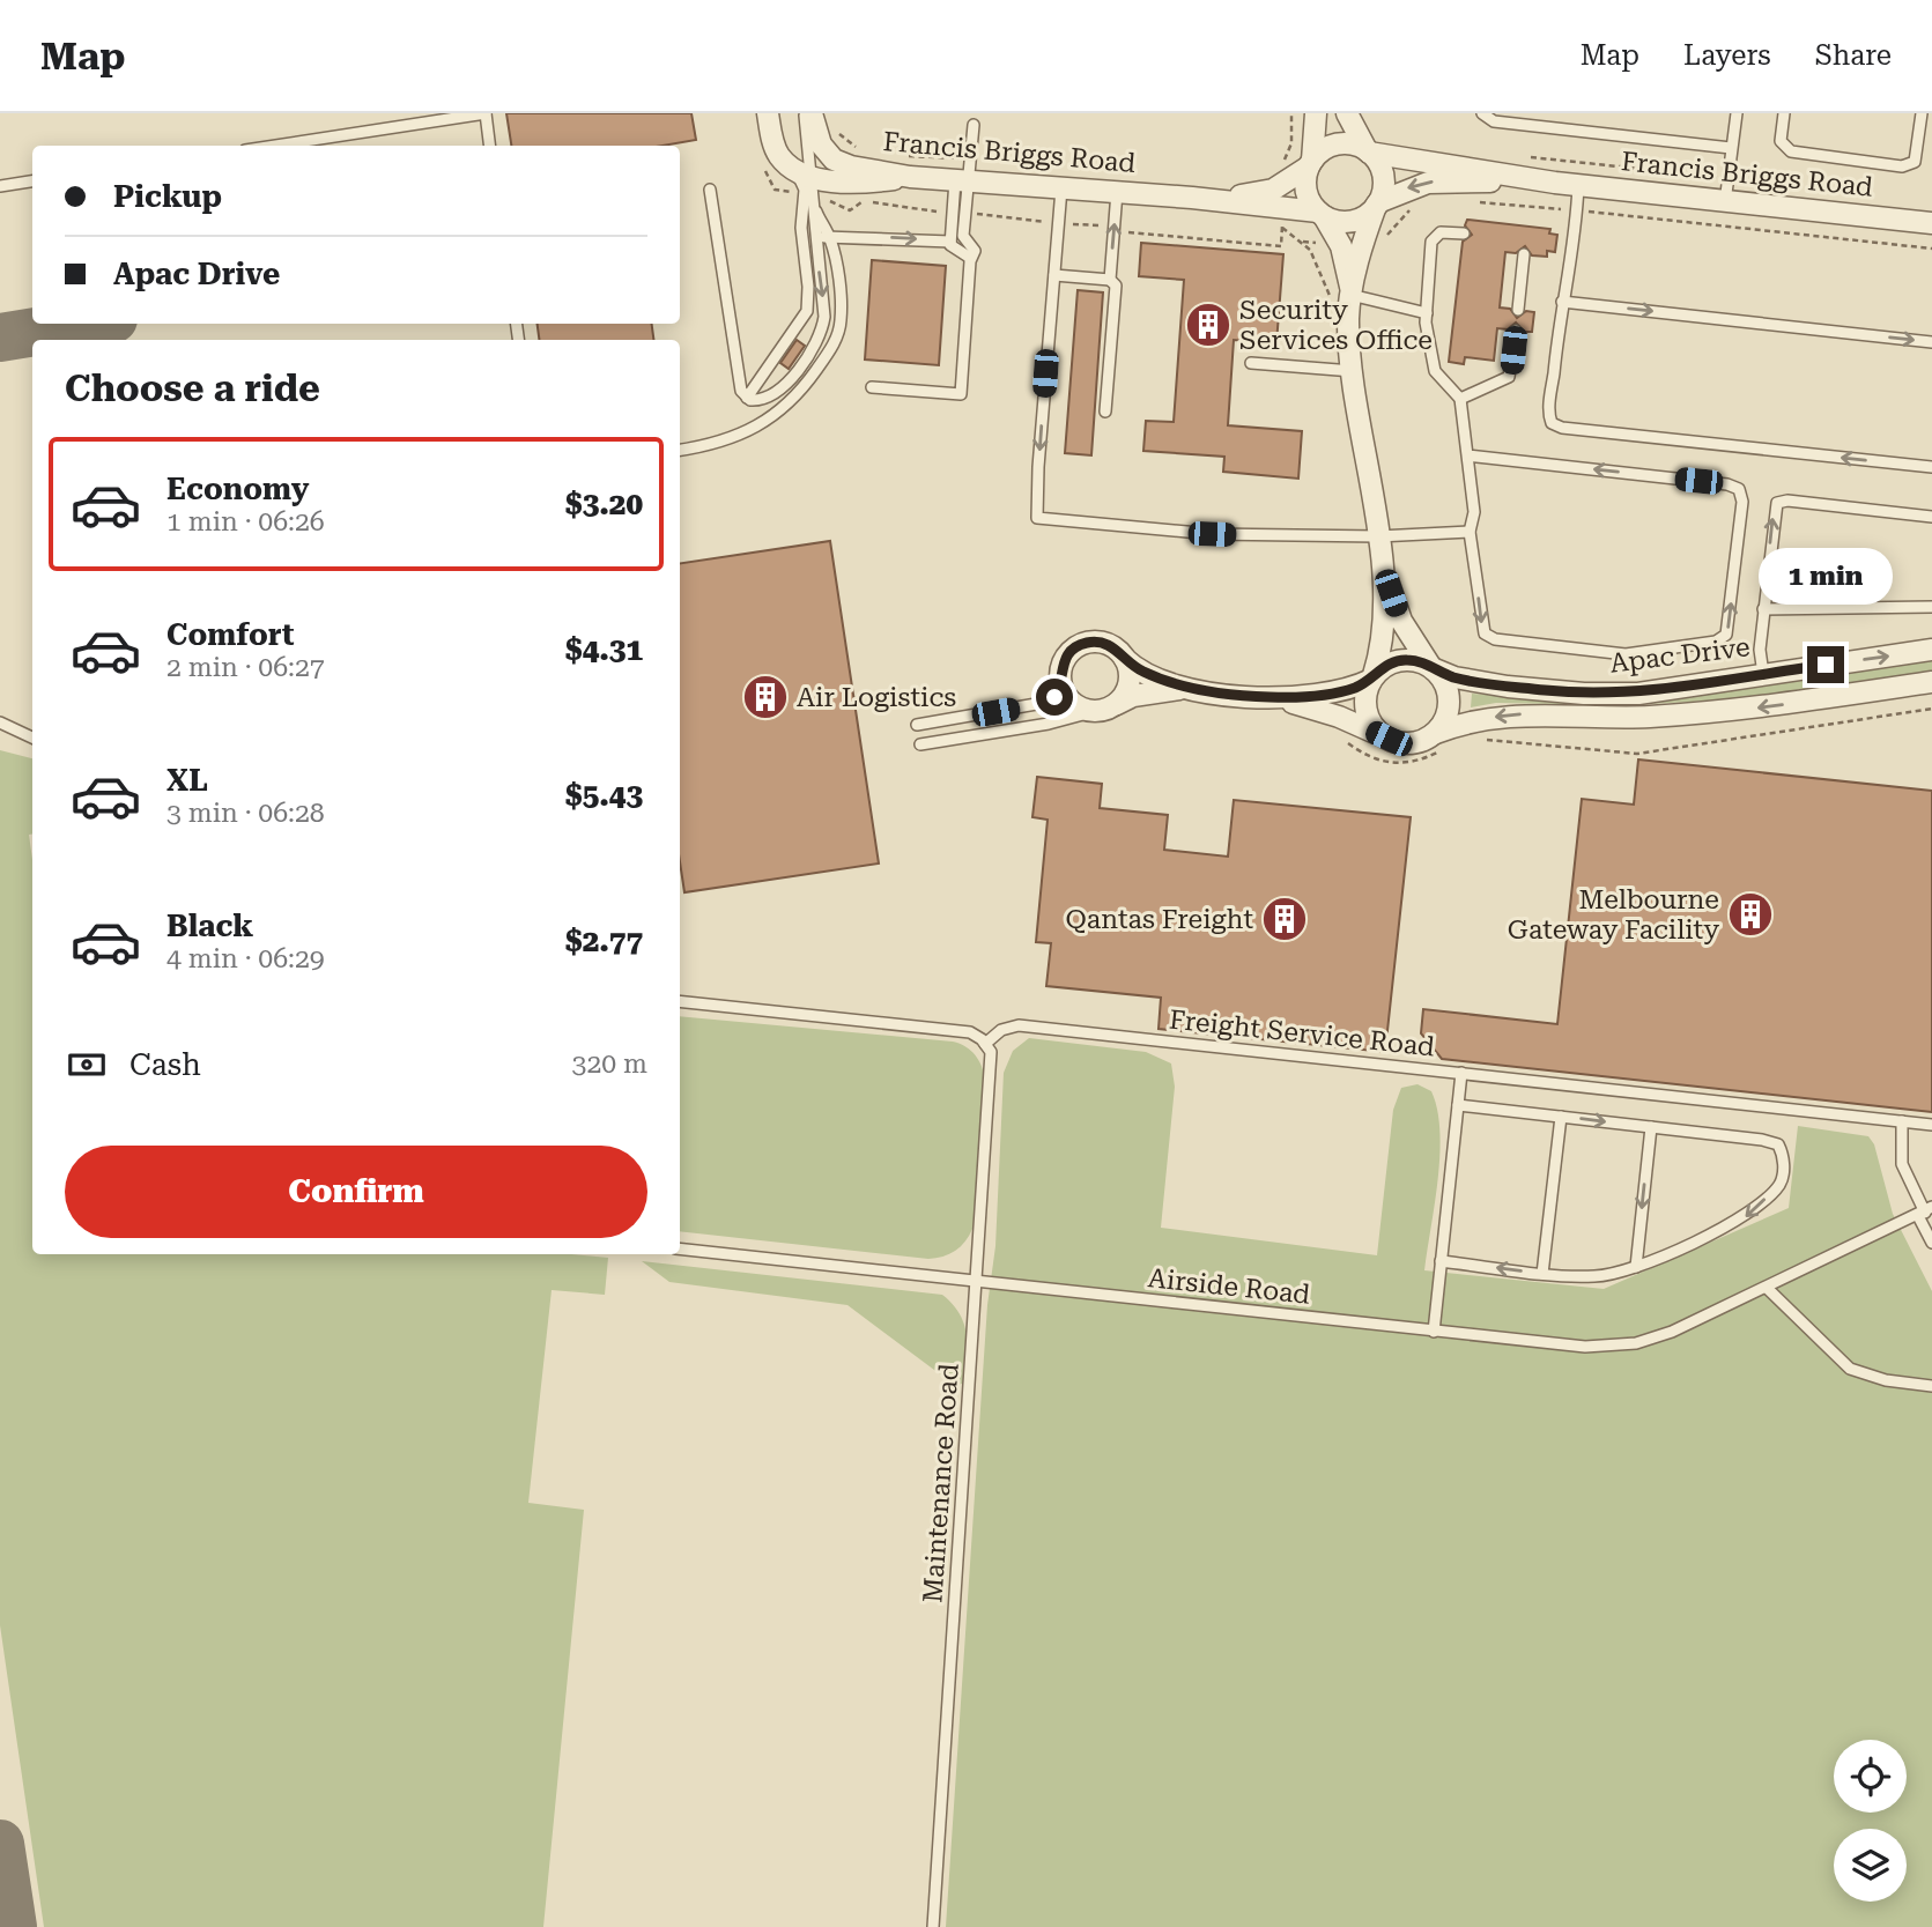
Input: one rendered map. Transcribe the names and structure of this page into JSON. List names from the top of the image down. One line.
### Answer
{"streets":{"street":["Francis Briggs Road","Apac Drive"],"lane":["Freight Service Road","Airside Road","Maintenance Road"]},"crossings":[["Freight Service Road","Maintenance Road"],["Airside Road","Maintenance Road"]],"places":{"building":["Security Services Office","Air Logistics","Melbourne Gateway Facility","Qantas Freight"]},"page":{"header":"Map","nav":["Map","Layers","Share"],"banner":["Pickup","Apac Drive"],"heading":"Choose a ride","list":[{"name":"Economy","note":"1 min · 06:26","value":"$3.20"},{"name":"Comfort","note":"2 min · 06:27","value":"$4.31"},{"name":"XL","note":"3 min · 06:28","value":"$5.43"},{"name":"Black","note":"4 min · 06:29","value":"$2.77"}],"bubble":"1 min","pay":["Cash","320 m"],"buttons":"Confirm"}}
